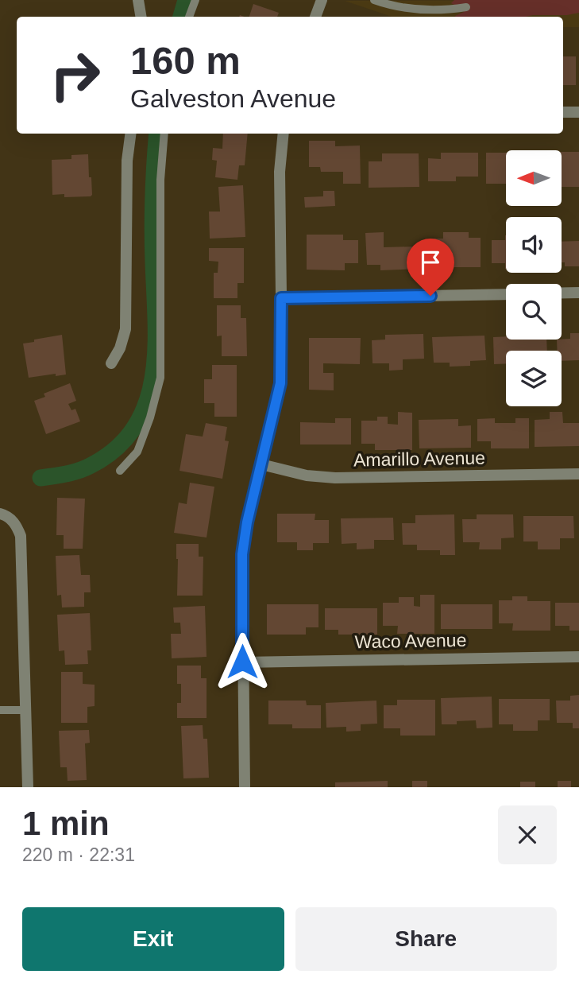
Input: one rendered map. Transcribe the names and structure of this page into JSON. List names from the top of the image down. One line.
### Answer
{"streets":{"street":["Amarillo Avenue","Waco Avenue"]},"north":"left","page":{"turn":["160 m","Galveston Avenue"],"heading":["1 min","220 m · 22:31"],"buttons":["Exit","Share"]}}
